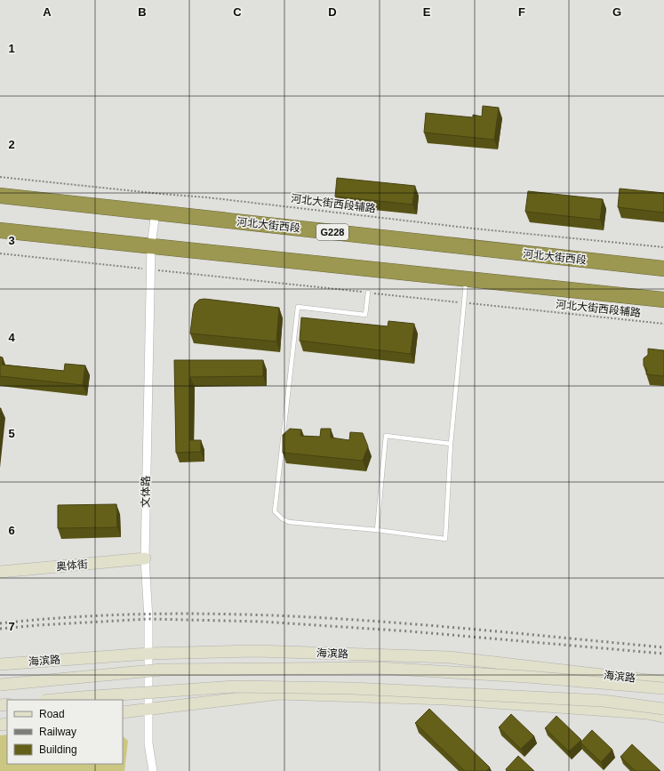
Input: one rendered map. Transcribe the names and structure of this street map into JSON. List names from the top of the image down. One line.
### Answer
{"streets":{"highway":["河北大街西段","G228"],"street":["文体路","奥体街","海滨路"],"path":["河北大街西段辅路"]},"crossings":[["河北大街西段辅路","文体路"],["河北大街西段","文体路"],["文体路","奥体街"],["文体路","海滨路"]],"legend":["Road","Railway","Building"],"grid":{"columns":["A","B","C","D","E","F","G"],"rows":["1","2","3","4","5","6","7"]}}
